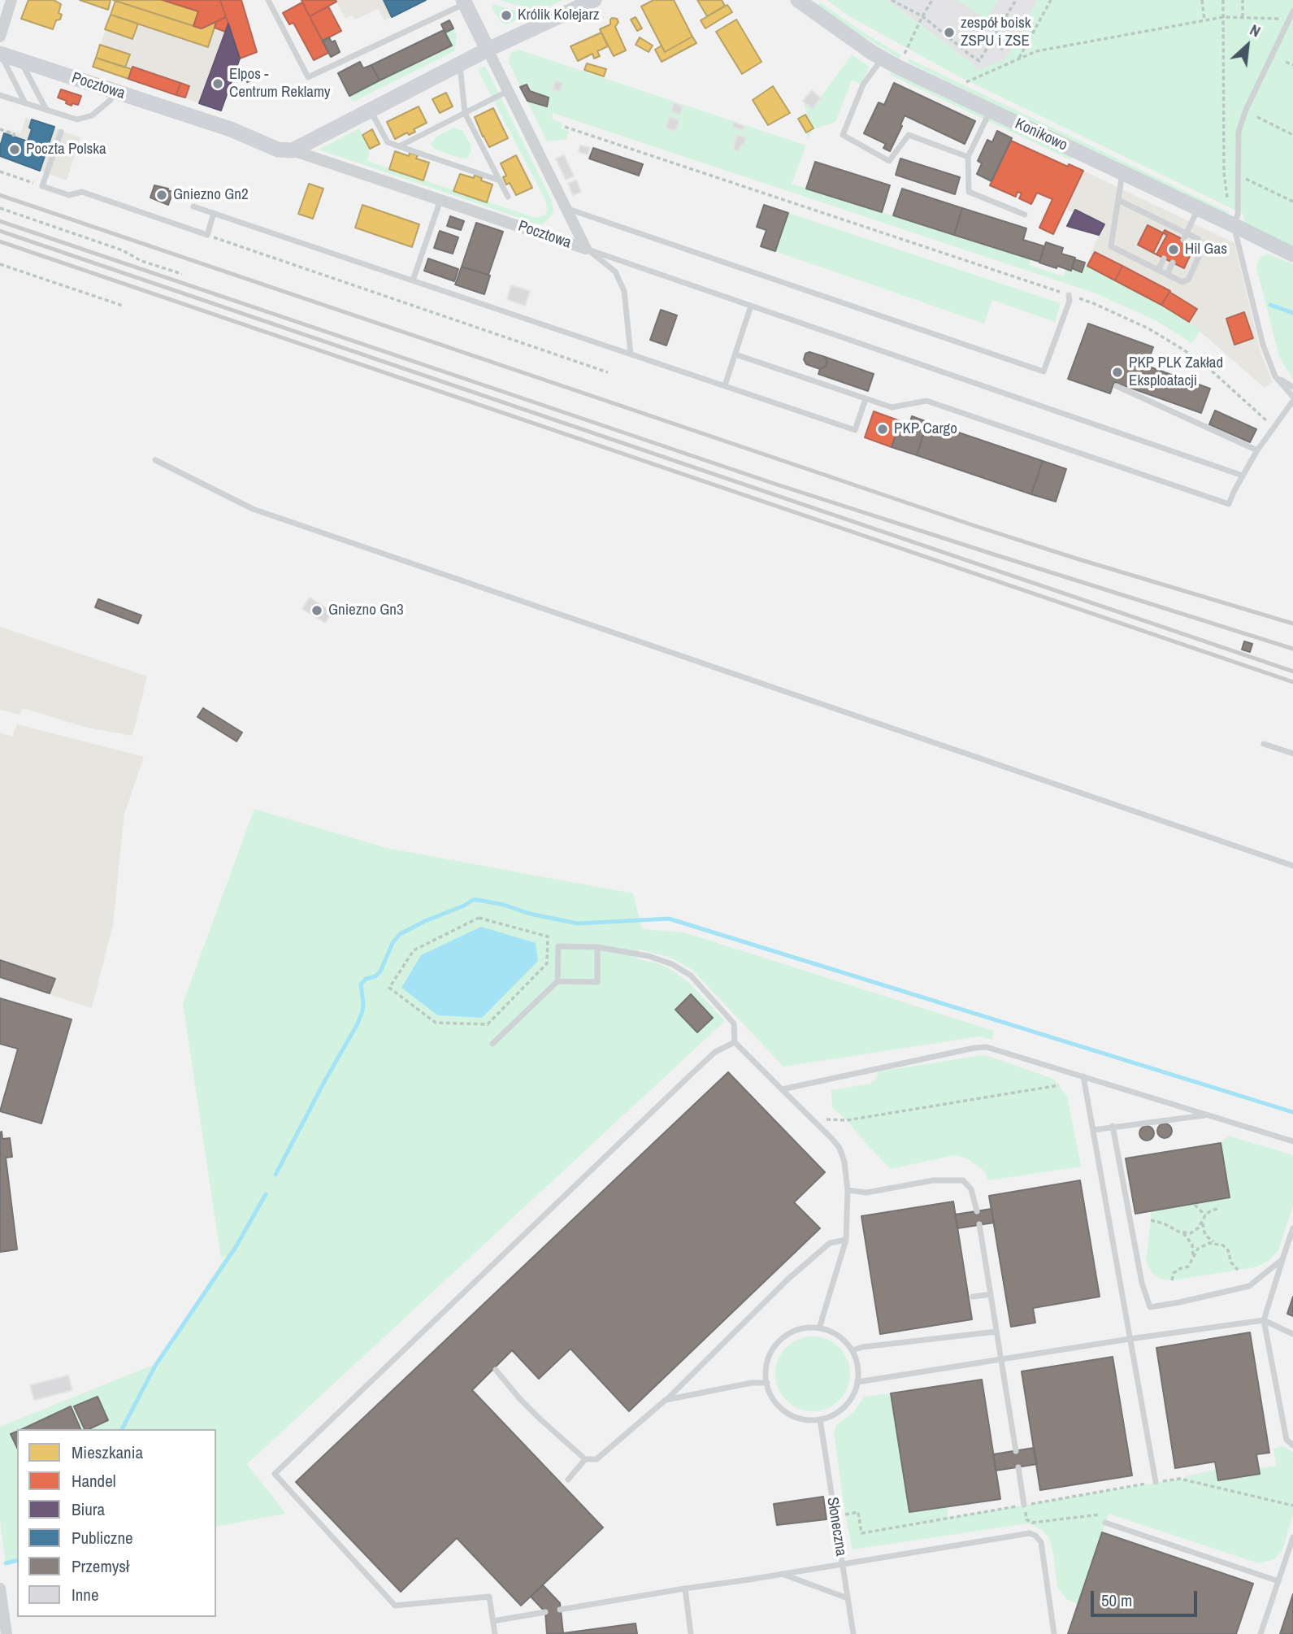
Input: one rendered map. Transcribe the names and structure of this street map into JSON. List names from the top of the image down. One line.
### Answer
{"streets":{"street":["Pocztowa","Konikowo"],"lane":["Słoneczna"]},"places":["Królik Kolejarz","zespół boisk ZSPU i ZSE","Elpos - Centrum Reklamy","Poczta Polska","Gniezno Gn2","Hil Gas","PKP PLK Zakład Eksploatacji","PKP Cargo","Gniezno Gn3"],"legend":["Mieszkania","Handel","Biura","Publiczne","Przemysł","Inne"],"scale_bar":"50 m","north":"top right"}
